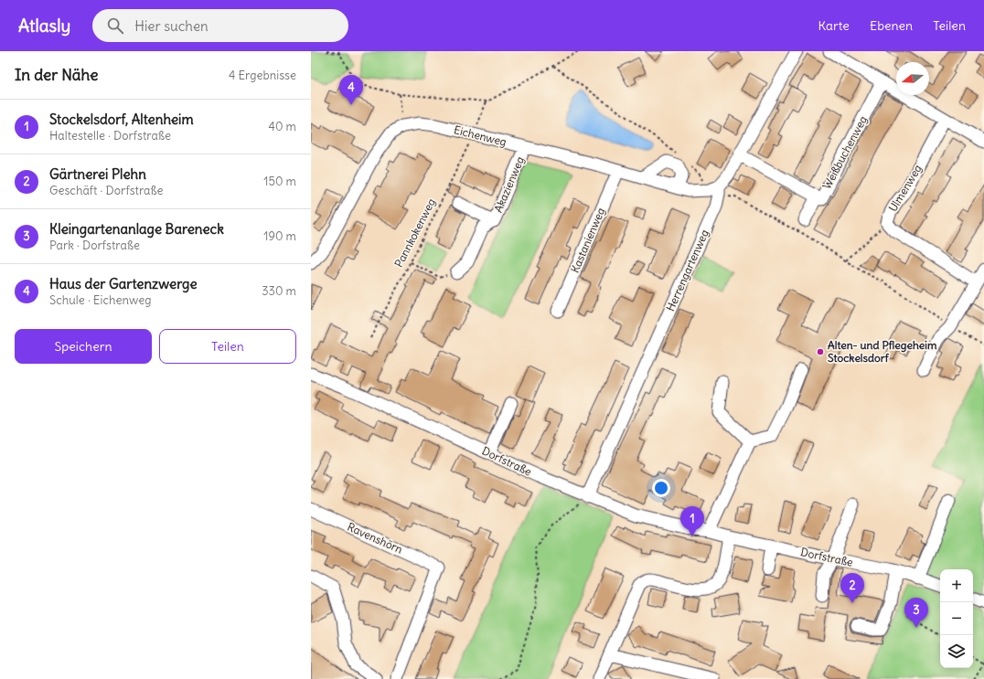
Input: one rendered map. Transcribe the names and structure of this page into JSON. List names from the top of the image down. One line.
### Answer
{"streets":{"street":["Eichenweg","Weißbuchenweg","Akazienweg","Ulmenweg","Kastanienweg","Herrengartenweg","Dorfstraße","Ravenshörn"],"path":["Pannkokenweg"]},"crossings":[["Eichenweg","Akazienweg"],["Eichenweg","Pannkokenweg"],["Eichenweg","Kastanienweg"],["Eichenweg","Herrengartenweg"],["Weißbuchenweg","Herrengartenweg"],["Herrengartenweg","Dorfstraße"]],"places":["Alten- und Pflegeheim Stockelsdorf"],"north":"left","page":{"header":"Atlasly","search":"Hier suchen","nav":["Karte","Ebenen","Teilen"],"heading":["In der Nähe","4 Ergebnisse"],"pins":["4","1","2","3"],"list":[{"mark":"1","name":"Stockelsdorf, Altenheim","note":"Haltestelle · Dorfstraße","value":"40 m"},{"mark":"2","name":"Gärtnerei Plehn","note":"Geschäft · Dorfstraße","value":"150 m"},{"mark":"3","name":"Kleingartenanlage Bareneck","note":"Park · Dorfstraße","value":"190 m"},{"mark":"4","name":"Haus der Gartenzwerge","note":"Schule · Eichenweg","value":"330 m"}],"buttons":["Speichern","Teilen"],"map_buttons":["+","−"]}}
